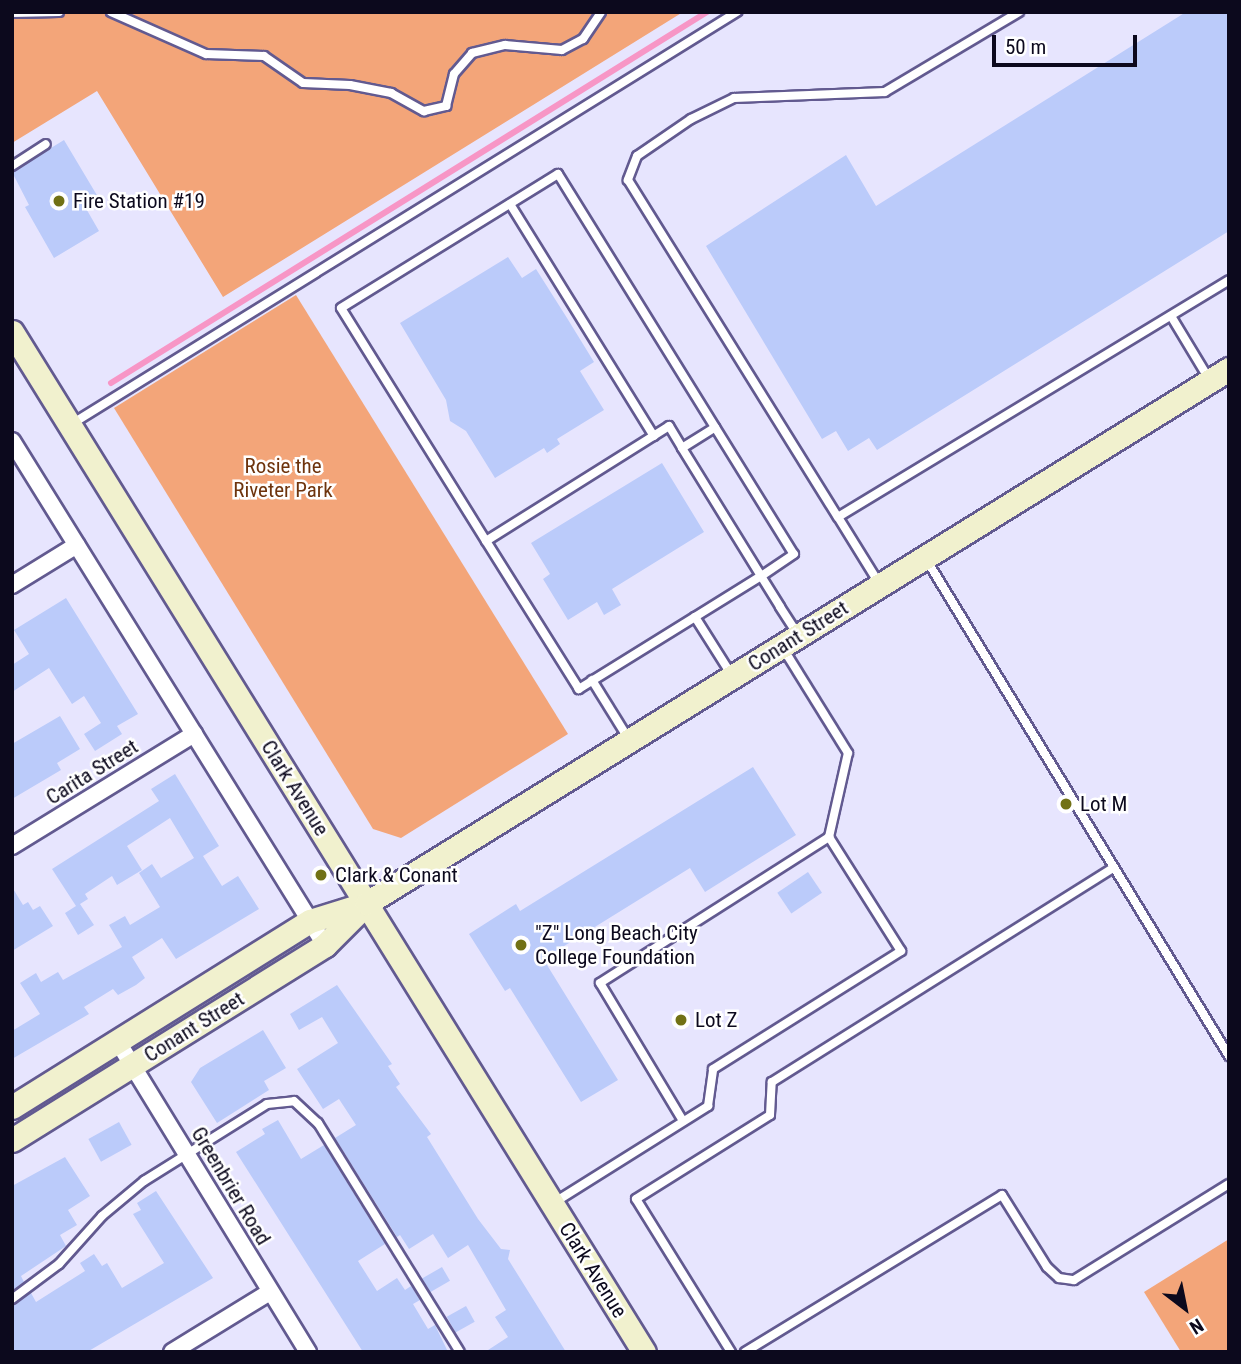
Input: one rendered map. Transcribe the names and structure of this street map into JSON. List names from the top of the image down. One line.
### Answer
{"streets":{"street":["Conant Street","Carita Street","Clark Avenue","Greenbrier Road"]},"crossings":[["Conant Street","Clark Avenue"],["Conant Street","Greenbrier Road"]],"parks":["Rosie the Riveter Park"],"places":["Fire Station #19","Lot M","Clark & Conant","\"Z\" Long Beach City College Foundation","Lot Z"],"scale_bar":"50 m","north":"bottom right"}
